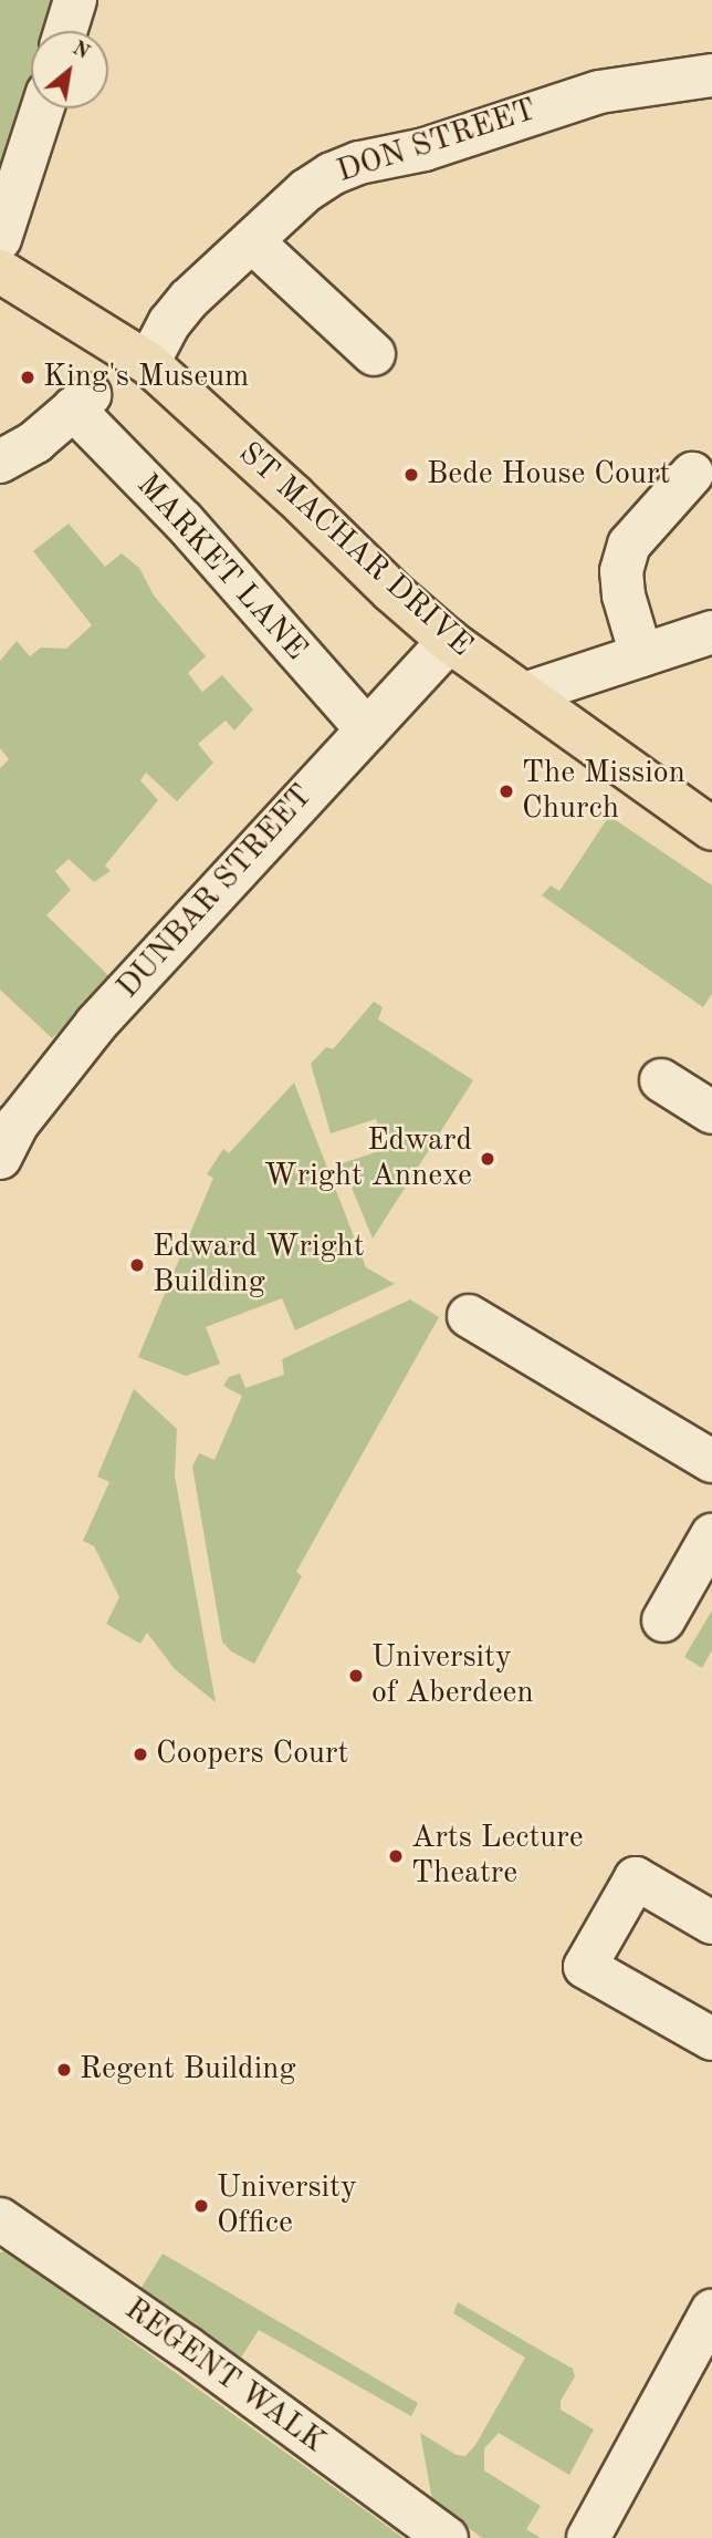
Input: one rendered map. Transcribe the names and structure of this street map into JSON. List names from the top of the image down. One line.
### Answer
{"streets":{"main road":["ST MACHAR DRIVE"],"street":["DON STREET","MARKET LANE","DUNBAR STREET","REGENT WALK"]},"crossings":[["DON STREET","ST MACHAR DRIVE"],["ST MACHAR DRIVE","DUNBAR STREET"],["MARKET LANE","DUNBAR STREET"]],"places":["King's Museum","Bede House Court","The Mission Church","Edward Wright Annexe","Edward Wright Building","University of Aberdeen","Coopers Court","Arts Lecture Theatre","Regent Building","University Office"],"north":"top right"}
